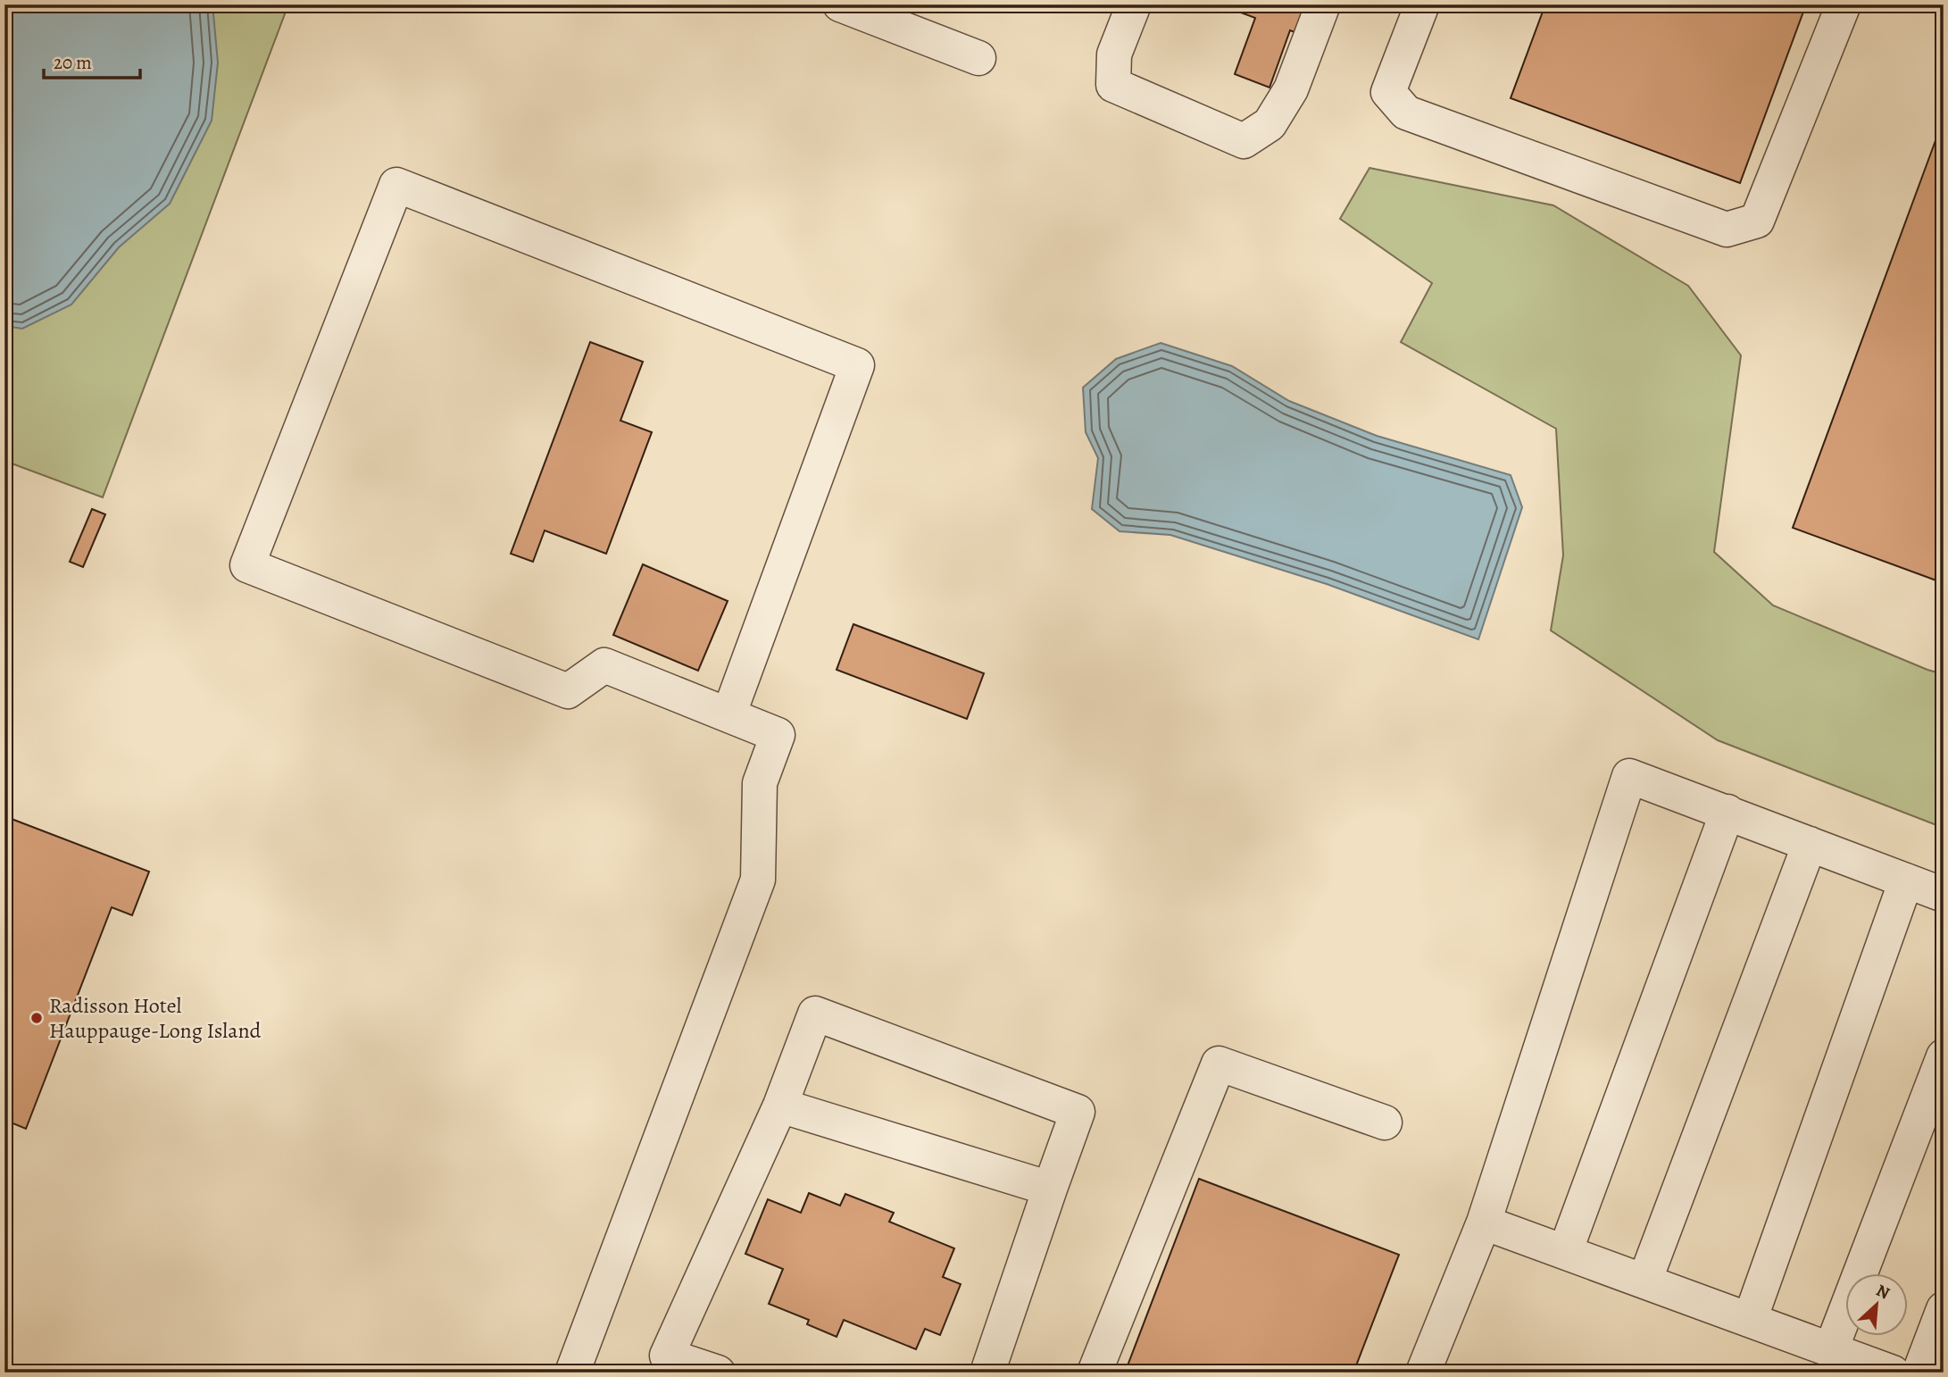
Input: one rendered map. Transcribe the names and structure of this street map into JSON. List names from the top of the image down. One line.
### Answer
{"places":["Radisson Hotel Hauppauge-Long Island"],"scale_bar":"20 m","north":"top right"}
